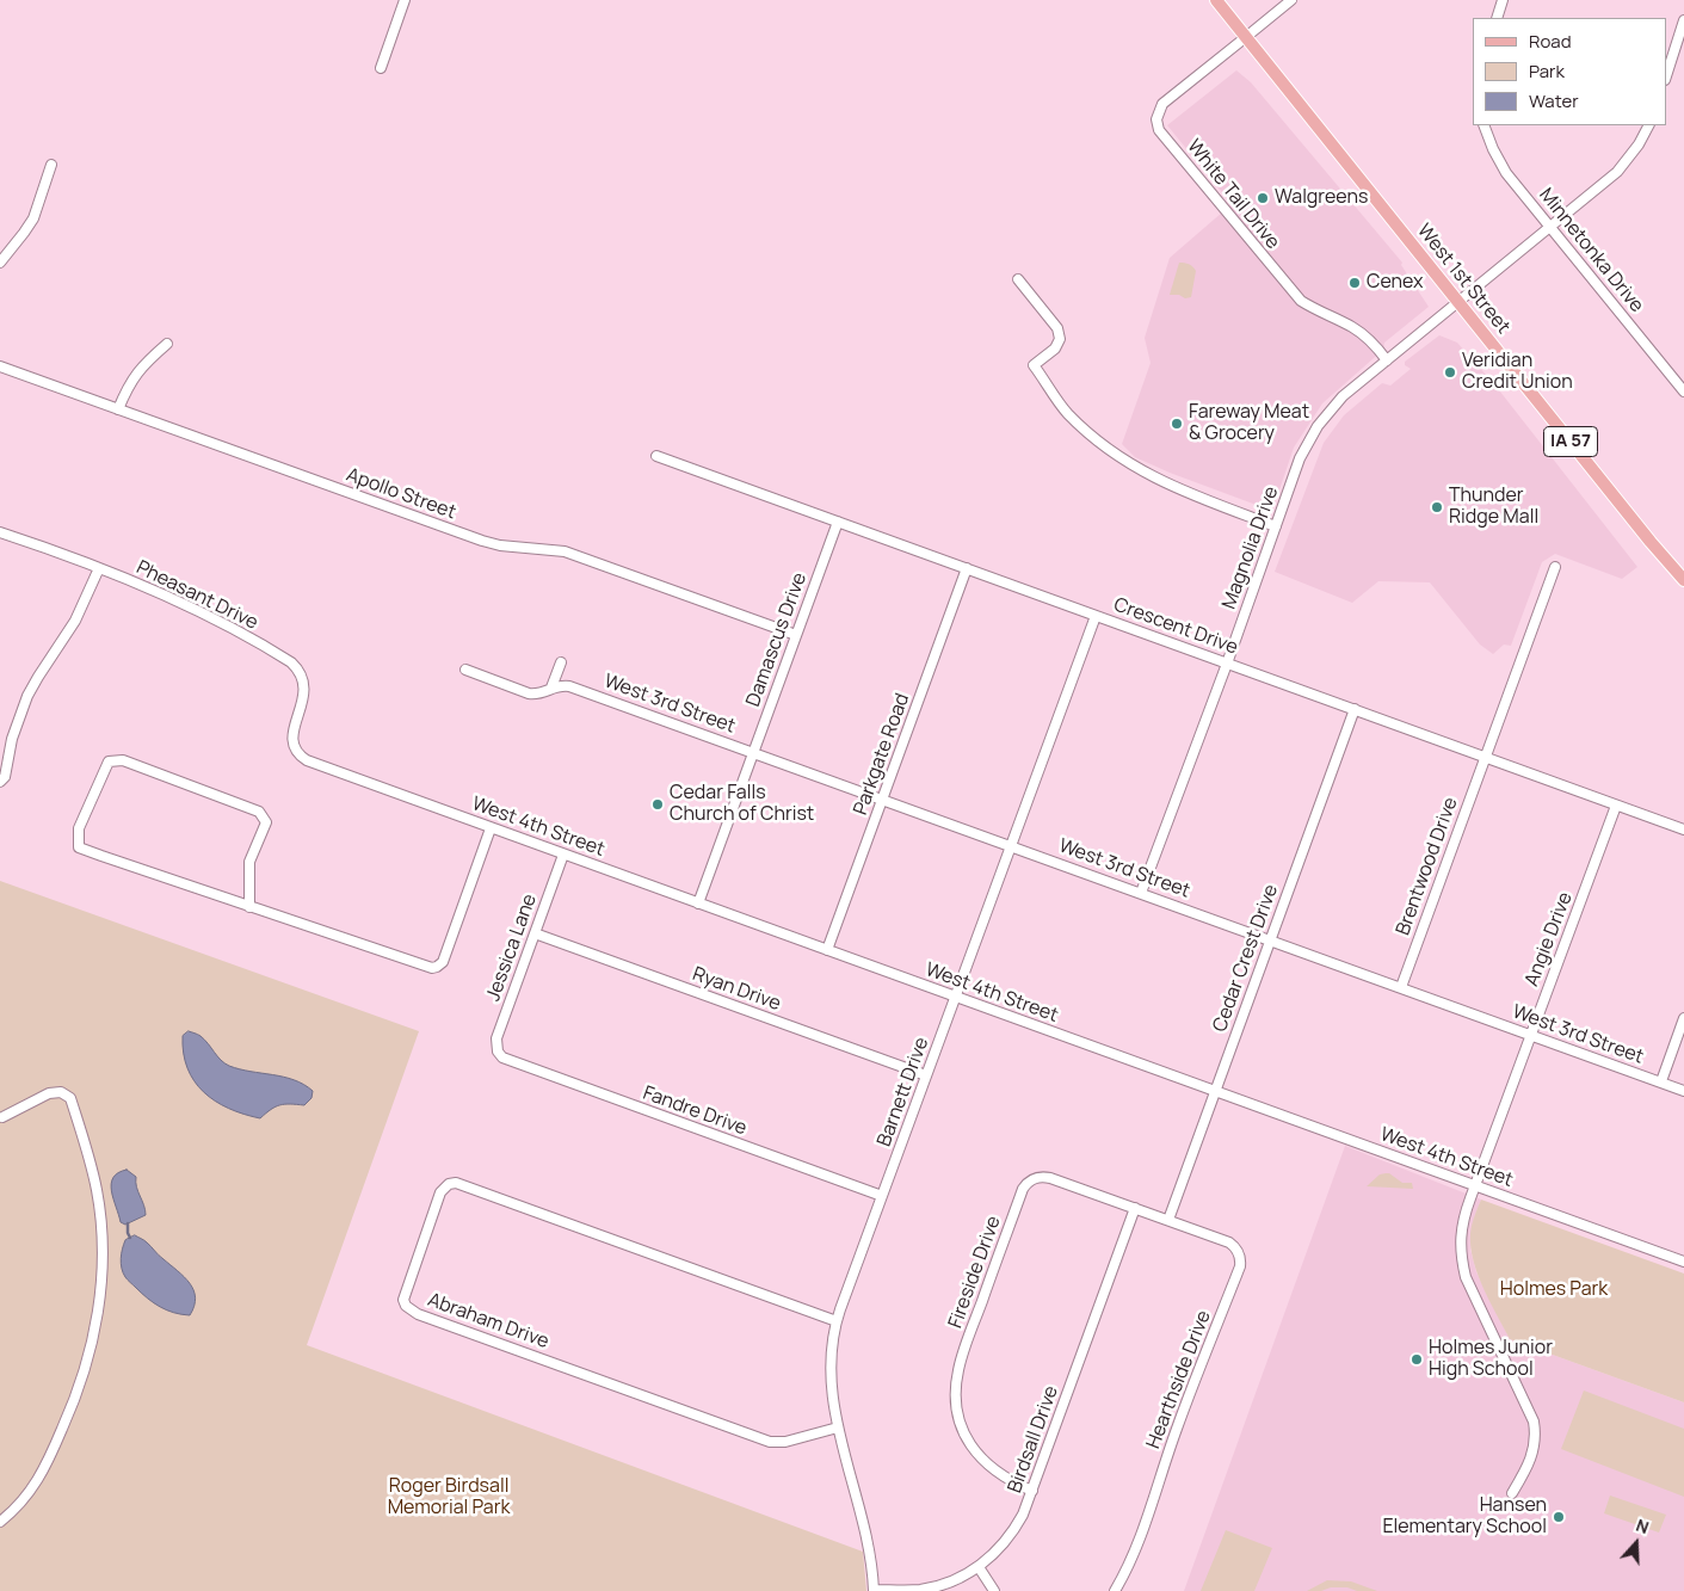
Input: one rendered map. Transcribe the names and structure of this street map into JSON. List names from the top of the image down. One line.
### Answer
{"streets":{"main road":["West 1st Street","IA 57"],"street":["White Tail Drive","Minnetonka Drive","Apollo Street","Magnolia Drive","Pheasant Drive","Crescent Drive","Damascus Drive","West 3rd Street","Parkgate Road","West 4th Street","Brentwood Drive","Angie Drive","Jessica Lane","Cedar Crest Drive","Ryan Drive","Barnett Drive","Fandre Drive","Fireside Drive","Abraham Drive","Hearthside Drive","Birdsall Drive"]},"crossings":[["White Tail Drive","West 1st Street"],["White Tail Drive","Magnolia Drive"],["Minnetonka Drive","Magnolia Drive"],["West 1st Street","Magnolia Drive"],["Apollo Street","Damascus Drive"],["Magnolia Drive","Crescent Drive"],["Magnolia Drive","West 3rd Street"],["Pheasant Drive","West 4th Street"],["Crescent Drive","Damascus Drive"],["Crescent Drive","Parkgate Road"],["Crescent Drive","Brentwood Drive"],["Crescent Drive","Angie Drive"],["Crescent Drive","Cedar Crest Drive"],["Crescent Drive","Barnett Drive"],["Damascus Drive","West 3rd Street"],["Damascus Drive","West 4th Street"],["West 3rd Street","Parkgate Road"],["West 3rd Street","Brentwood Drive"],["West 3rd Street","Angie Drive"],["West 3rd Street","Cedar Crest Drive"],["West 3rd Street","Barnett Drive"],["Parkgate Road","West 4th Street"],["West 4th Street","Angie Drive"],["West 4th Street","Jessica Lane"],["West 4th Street","Cedar Crest Drive"],["West 4th Street","Barnett Drive"],["Jessica Lane","Ryan Drive"],["Jessica Lane","Fandre Drive"],["Cedar Crest Drive","Fireside Drive"],["Cedar Crest Drive","Hearthside Drive"],["Ryan Drive","Barnett Drive"],["Barnett Drive","Fandre Drive"],["Barnett Drive","Abraham Drive"],["Barnett Drive","Birdsall Drive"],["Fireside Drive","Hearthside Drive"],["Fireside Drive","Birdsall Drive"]],"parks":["Holmes Park","Roger Birdsall Memorial Park"],"places":["Walgreens","Cenex","Veridian Credit Union","Fareway Meat & Grocery","Thunder Ridge Mall","Cedar Falls Church of Christ","Holmes Junior High School","Hansen Elementary School"],"legend":["Road","Park","Water"],"north":"top"}
